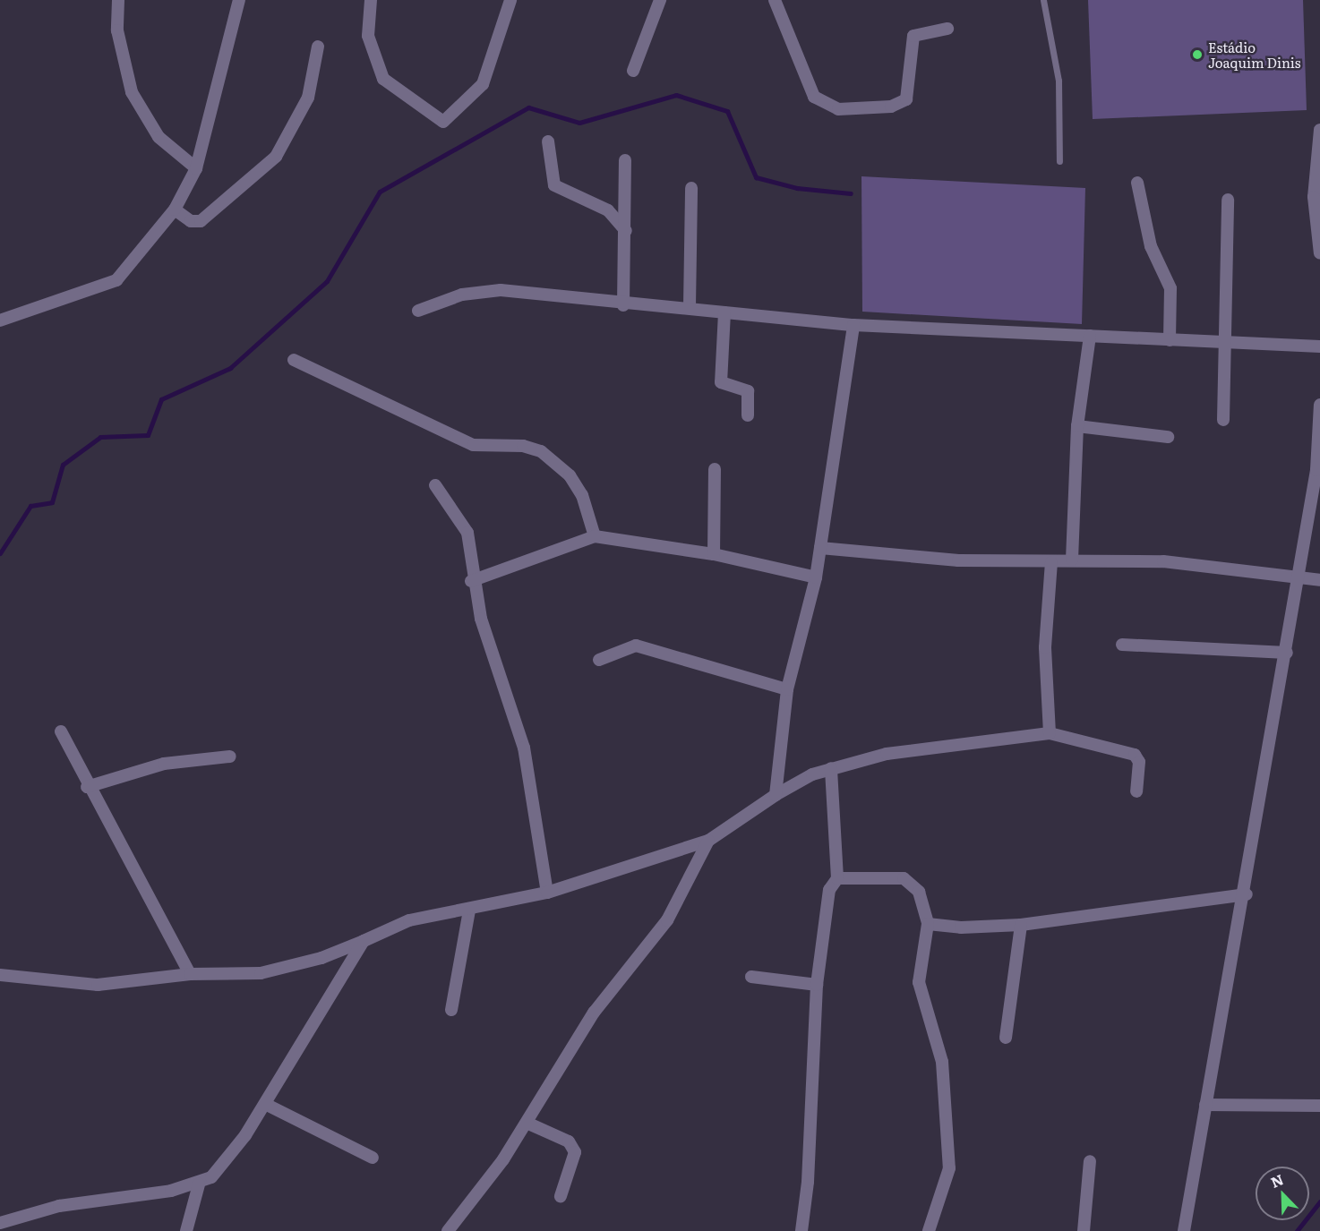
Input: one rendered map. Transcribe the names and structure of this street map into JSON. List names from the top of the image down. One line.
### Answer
{"places":["Estádio Joaquim Dinis"],"north":"top left"}
